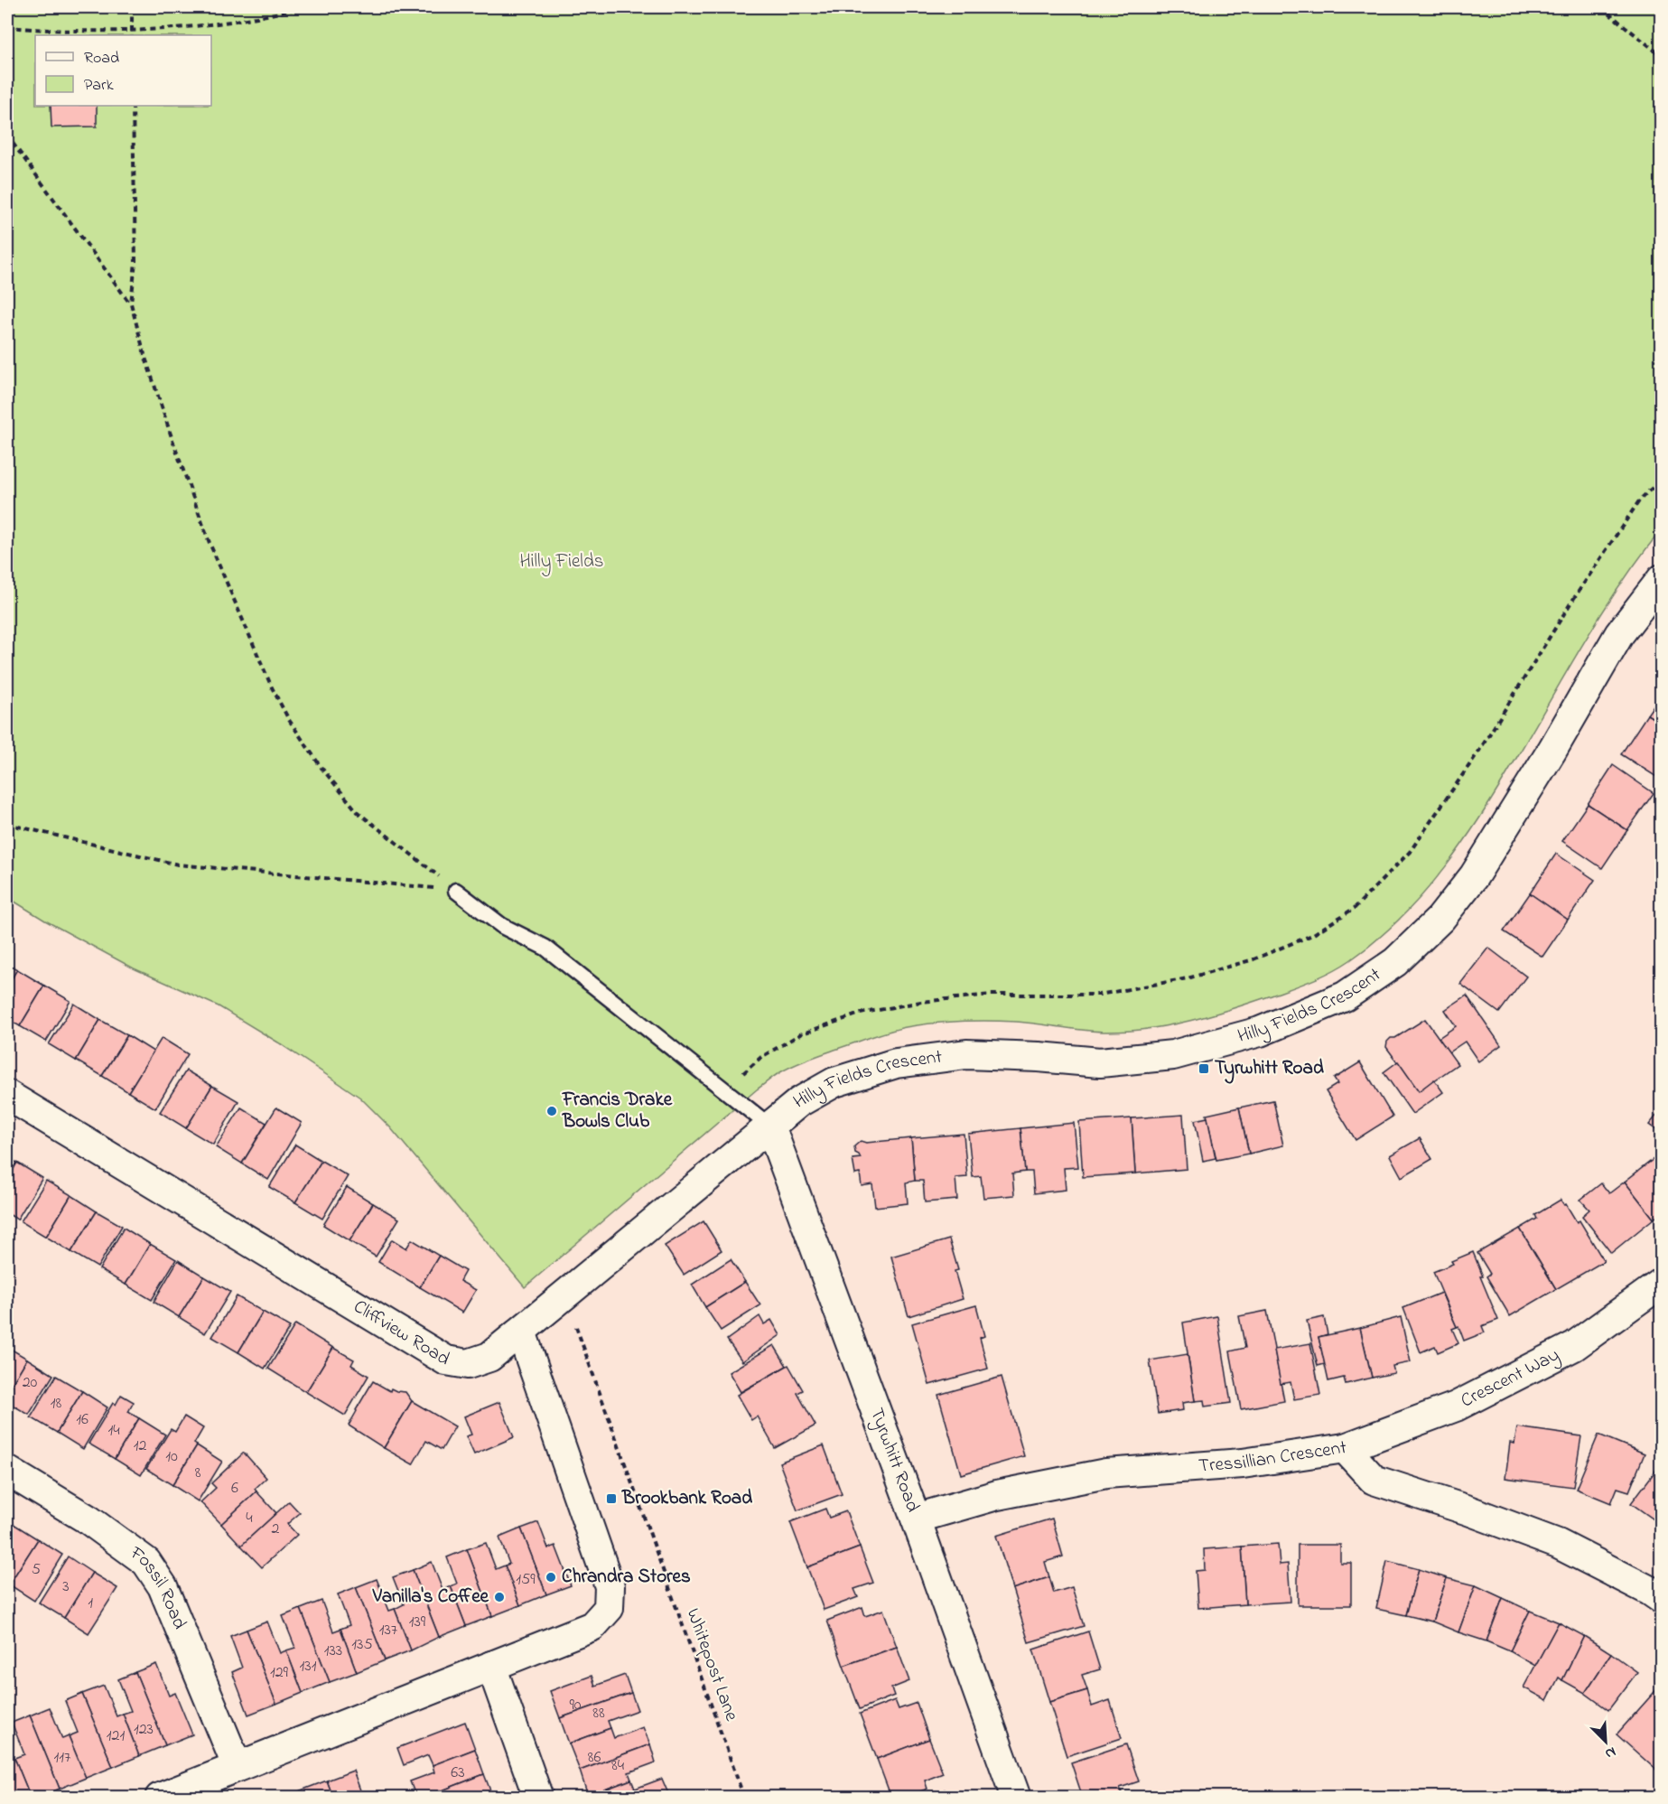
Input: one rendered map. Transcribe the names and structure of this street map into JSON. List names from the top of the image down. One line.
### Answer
{"streets":{"street":["Hilly Fields Crescent","Cliffview Road","Crescent Way","Tyrwhitt Road","Tressillian Crescent","Fossil Road"],"path":["Whitepost Lane"]},"crossings":[["Hilly Fields Crescent","Cliffview Road"],["Hilly Fields Crescent","Tyrwhitt Road"],["Cliffview Road","Tyrwhitt Road"],["Cliffview Road","Whitepost Lane"],["Crescent Way","Tressillian Crescent"],["Tyrwhitt Road","Tressillian Crescent"]],"parks":["Hilly Fields"],"places":{"transit":["Tyrwhitt Road","Brookbank Road"],"other":["Francis Drake Bowls Club","Chrandra Stores","Vanilla's Coffee"]},"house_numbers":["20","18","16","14","12","10","8","6","4","2","5","159","3","1","139","137","135","133","131","129","90","88","123","121","117","86","84","63"],"legend":["Road","Park"],"north":"bottom right"}
